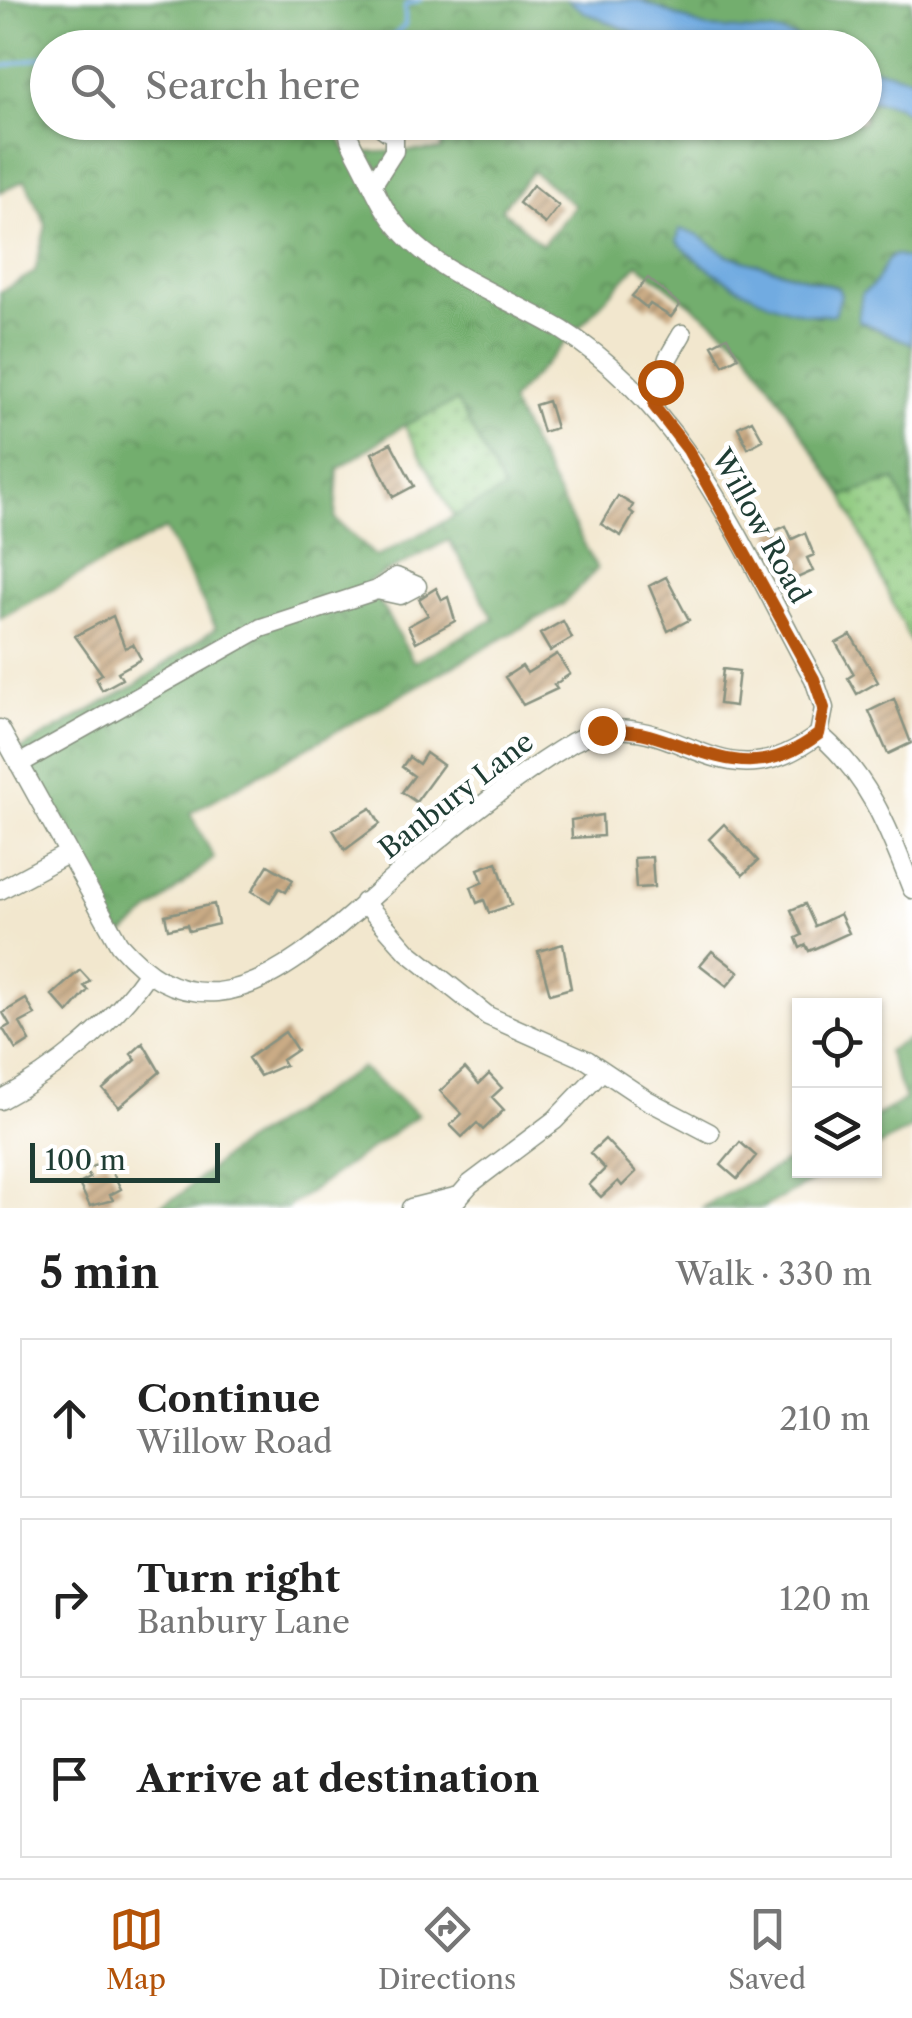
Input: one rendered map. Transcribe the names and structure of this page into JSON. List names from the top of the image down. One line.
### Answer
{"streets":{"street":["Willow Road","Banbury Lane"]},"crossings":[["Willow Road","Banbury Lane"]],"scale_bar":"100 m","page":{"search":"Search here","scale":"100 m","heading":["5 min","Walk · 330 m"],"list":[["Continue","Willow Road","210 m"],["Turn right","Banbury Lane","120 m"],"Arrive at destination"],"nav":["Map","Directions","Saved"]}}
